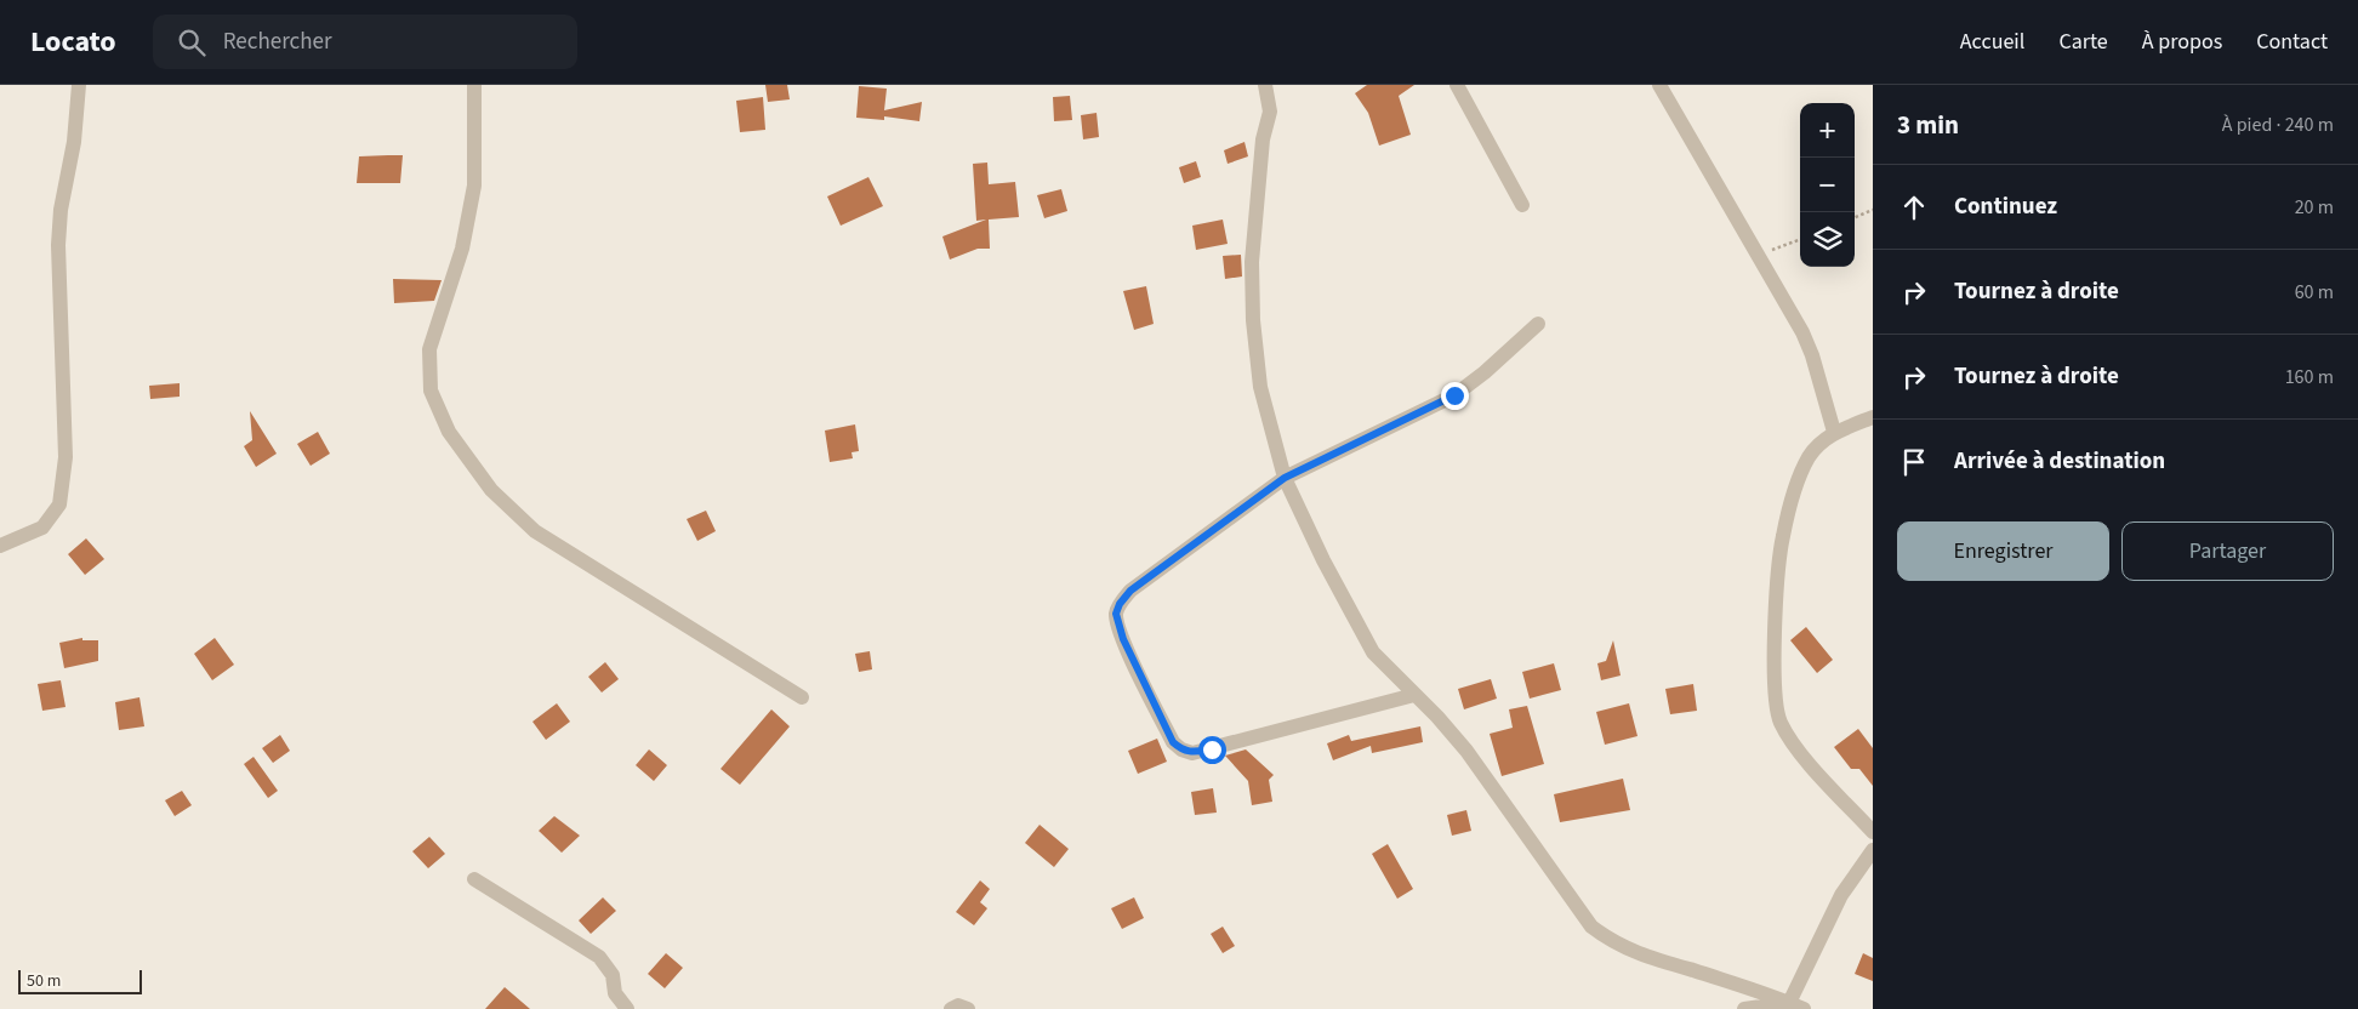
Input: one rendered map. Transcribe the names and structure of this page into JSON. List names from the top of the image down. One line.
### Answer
{"scale_bar":"50 m","page":{"header":"Locato","search":"Rechercher","nav":["Accueil","Carte","À propos","Contact"],"heading":["3 min","À pied · 240 m"],"map_buttons":["+","−"],"list":[["Continuez","20 m"],["Tournez à droite","60 m"],["Tournez à droite","160 m"],"Arrivée à destination"],"buttons":["Enregistrer","Partager"],"scale":"50 m"}}
